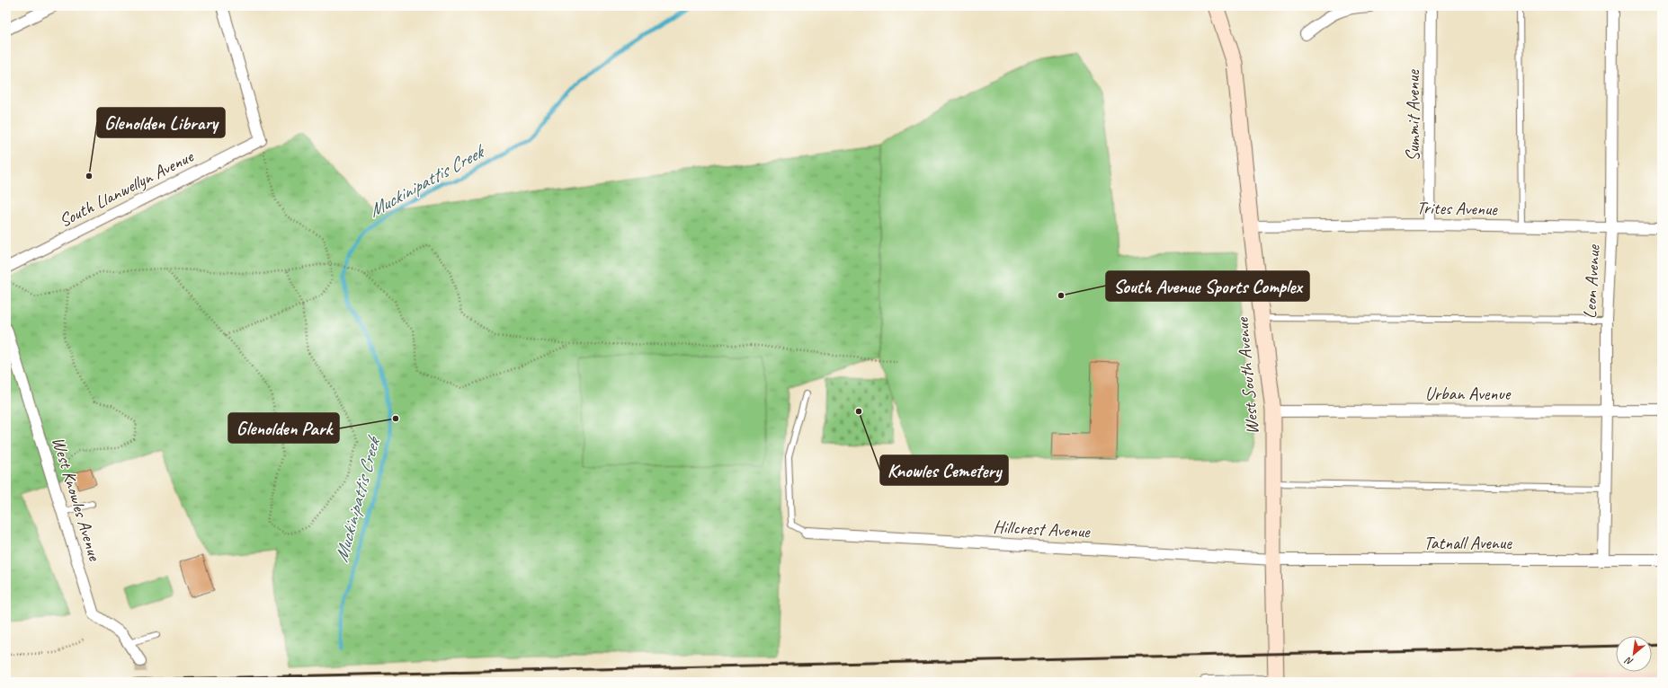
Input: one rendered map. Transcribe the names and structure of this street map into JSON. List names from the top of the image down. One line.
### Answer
{"streets":{"street":["Summit Avenue","South Llanwellyn Avenue","Trites Avenue","Leon Avenue","West South Avenue","Urban Avenue","West Knowles Avenue","Hillcrest Avenue","Tatnall Avenue"]},"crossings":[["Summit Avenue","Trites Avenue"],["Trites Avenue","Leon Avenue"],["Trites Avenue","West South Avenue"],["Leon Avenue","Urban Avenue"],["Leon Avenue","Tatnall Avenue"],["West South Avenue","Urban Avenue"],["West South Avenue","Hillcrest Avenue"],["West South Avenue","Tatnall Avenue"],["Hillcrest Avenue","Tatnall Avenue"]],"water":["Muckinipattis Creek"],"places":["Glenolden Library","South Avenue Sports Complex","Knowles Cemetery","Glenolden Park"],"north":"bottom left"}
